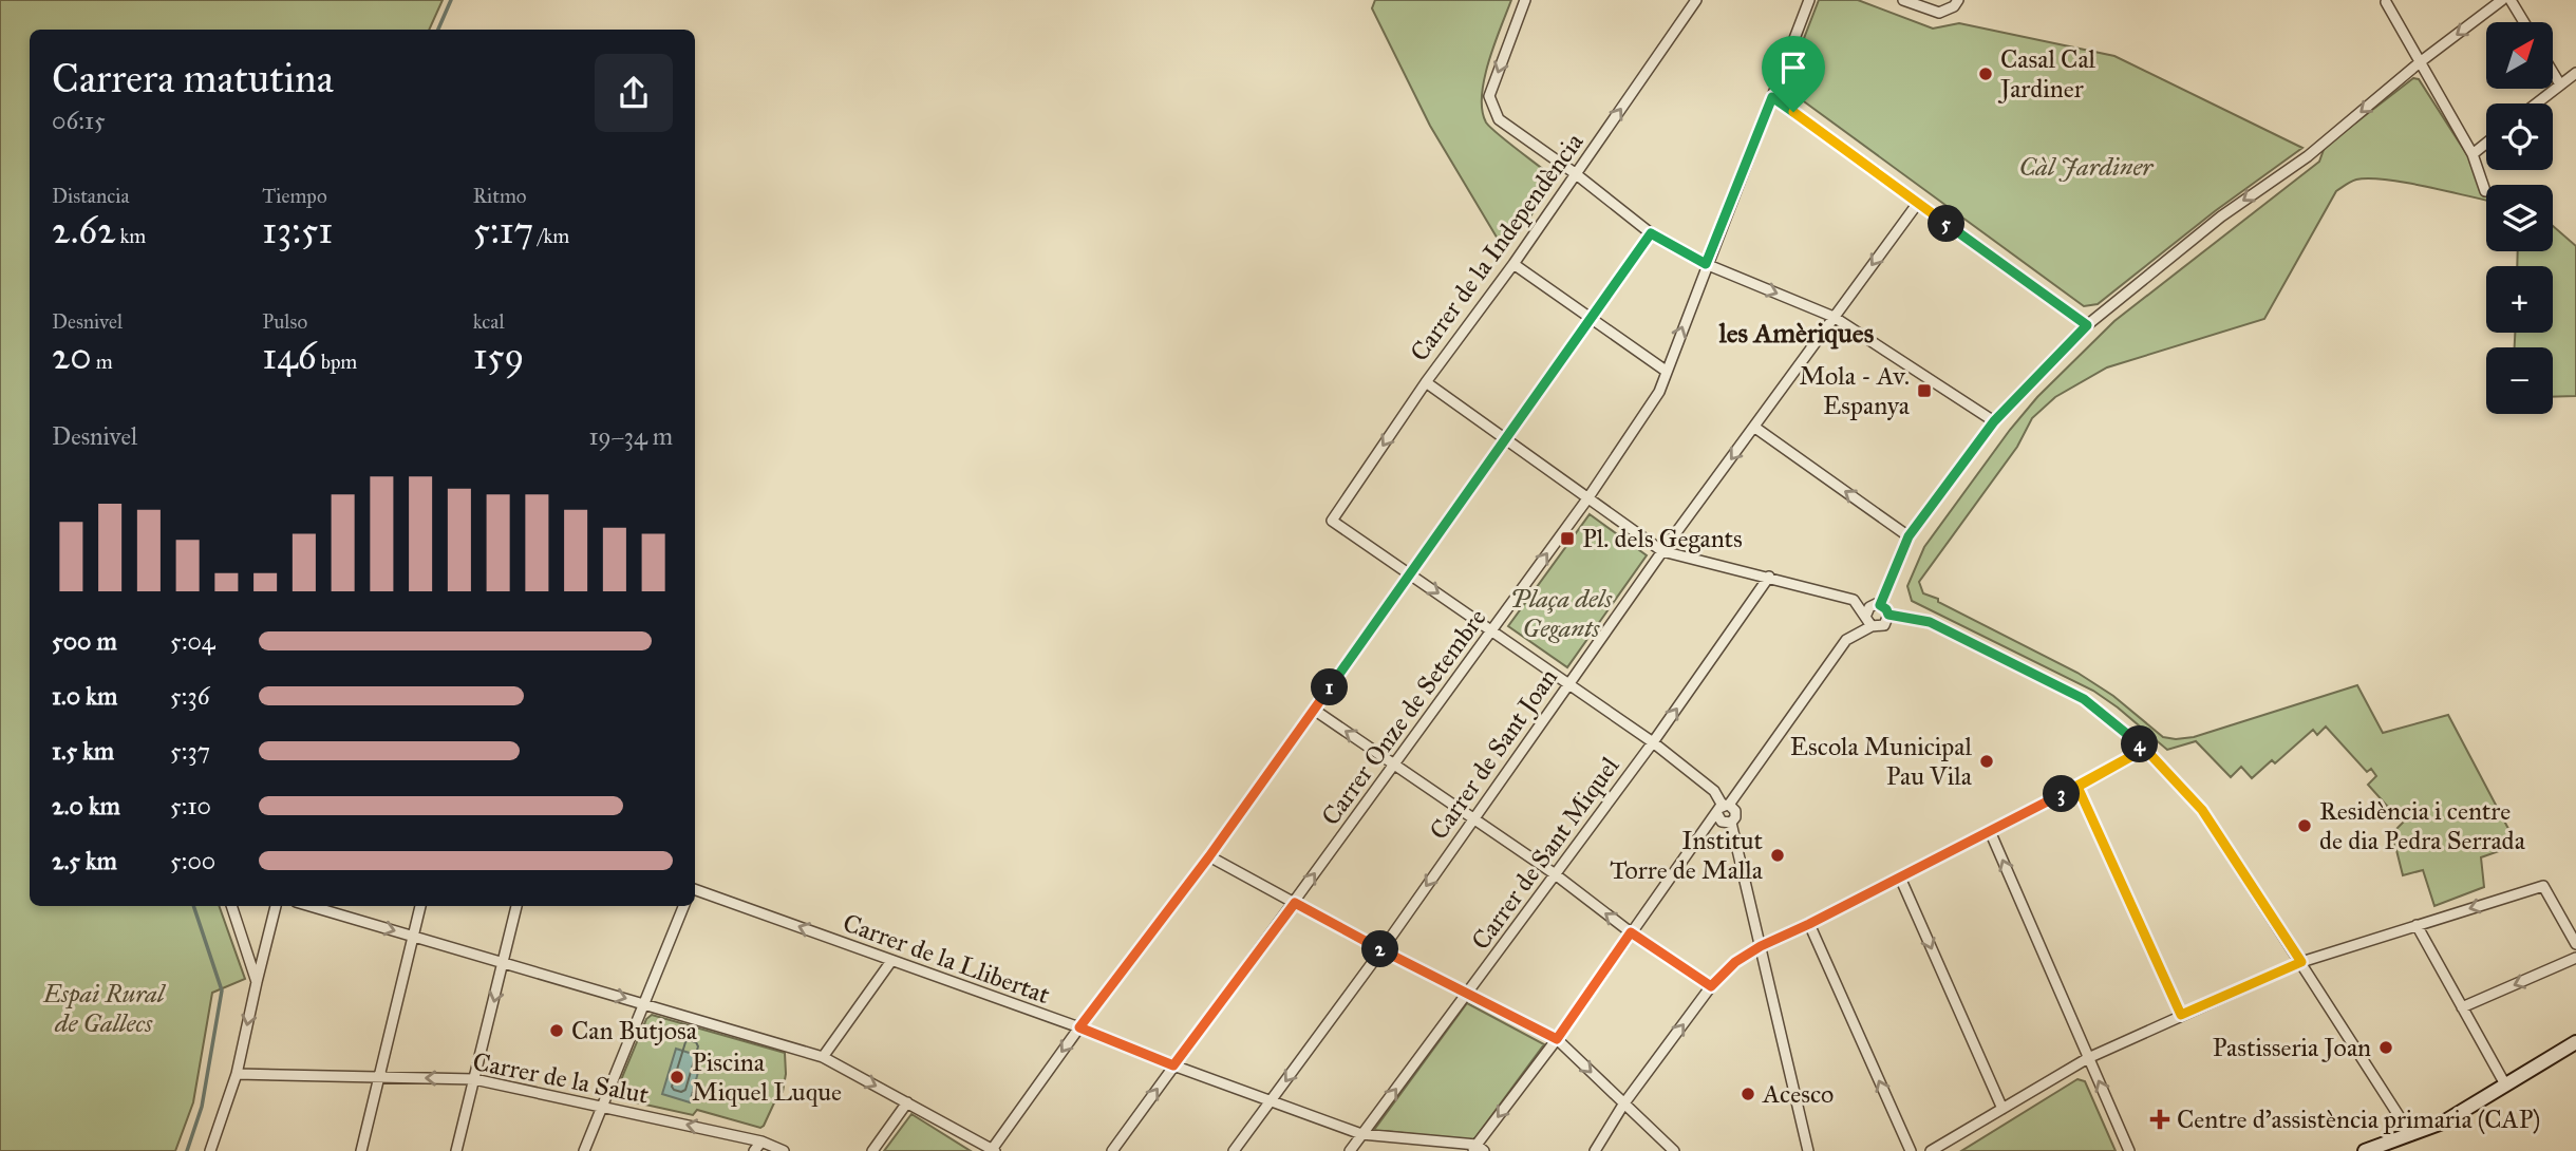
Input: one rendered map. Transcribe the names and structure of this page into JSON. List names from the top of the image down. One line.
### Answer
{"streets":{"street":["Carrer de la Independència","Carrer Onze de Setembre","Carrer de Sant Joan","Carrer de Sant Miquel","Carrer de la Llibertat","Carrer de la Salut"]},"crossings":[["Carrer Onze de Setembre","Carrer de la Llibertat"],["Carrer de Sant Joan","Carrer de la Llibertat"],["Carrer de Sant Miquel","Carrer de la Llibertat"]],"one_way":["Carrer Onze de Setembre","Carrer de Sant Joan","Carrer de Sant Miquel","Carrer de la Salut"],"districts":["les Amèriques"],"parks":["Càl Jardiner","Plaça dels Gegants","Espai Rural de Gallecs"],"places":{"other":["Casal Cal Jardiner","Escola Municipal Pau Vila","Residència i centre de dia Pedra Serrada","Institut Torre de Malla","Can Butjosa","Pastisseria Joan","Piscina Miquel Luque","Acesco"],"transit":["Mola - Av. Espanya","Pl. dels Gegants"],"health":["Centre d'assistència primaria (CAP)"]},"north":"top right","page":{"map_buttons":["+","−"],"heading":["Carrera matutina","06:15"],"stats":[["Distancia","2.62 km"],["Tiempo","13:51"],["Ritmo","5:17 /km"],["Desnivel","20 m"],["Pulso","146 bpm"],["kcal","159"]],"pins":["5","1","4","3","2"],"chart":["Desnivel","19–34 m"],"list":[{"name":"500 m","note":"5:04"},{"name":"1.0 km","note":"5:36"},{"name":"1.5 km","note":"5:37"},{"name":"2.0 km","note":"5:10"},{"name":"2.5 km","note":"5:00"}]}}
